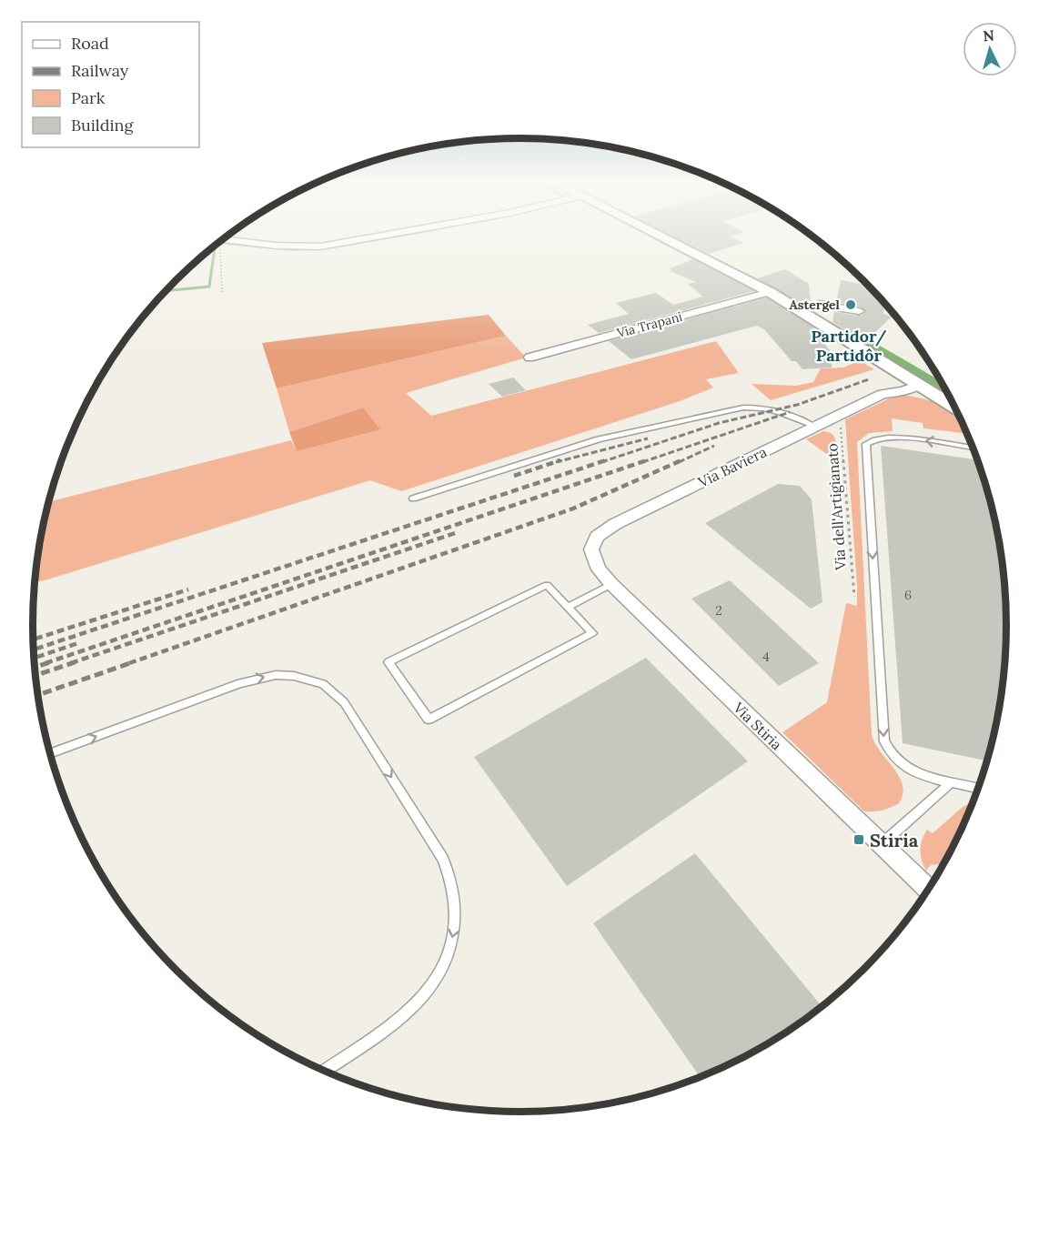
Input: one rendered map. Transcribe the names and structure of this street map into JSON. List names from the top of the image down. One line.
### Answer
{"streets":{"street":["Via Trapani","Via Baviera","Via Stiria"],"path":["Via dell'Artigianato"]},"crossings":[["Via Baviera","Via dell'Artigianato"],["Via Baviera","Via Stiria"]],"districts":["Partidor/ Partidôr"],"places":{"other":["Astergel"],"transit":["Stiria"]},"house_numbers":["6","2","4"],"legend":["Road","Railway","Park","Building"],"north":"top"}
